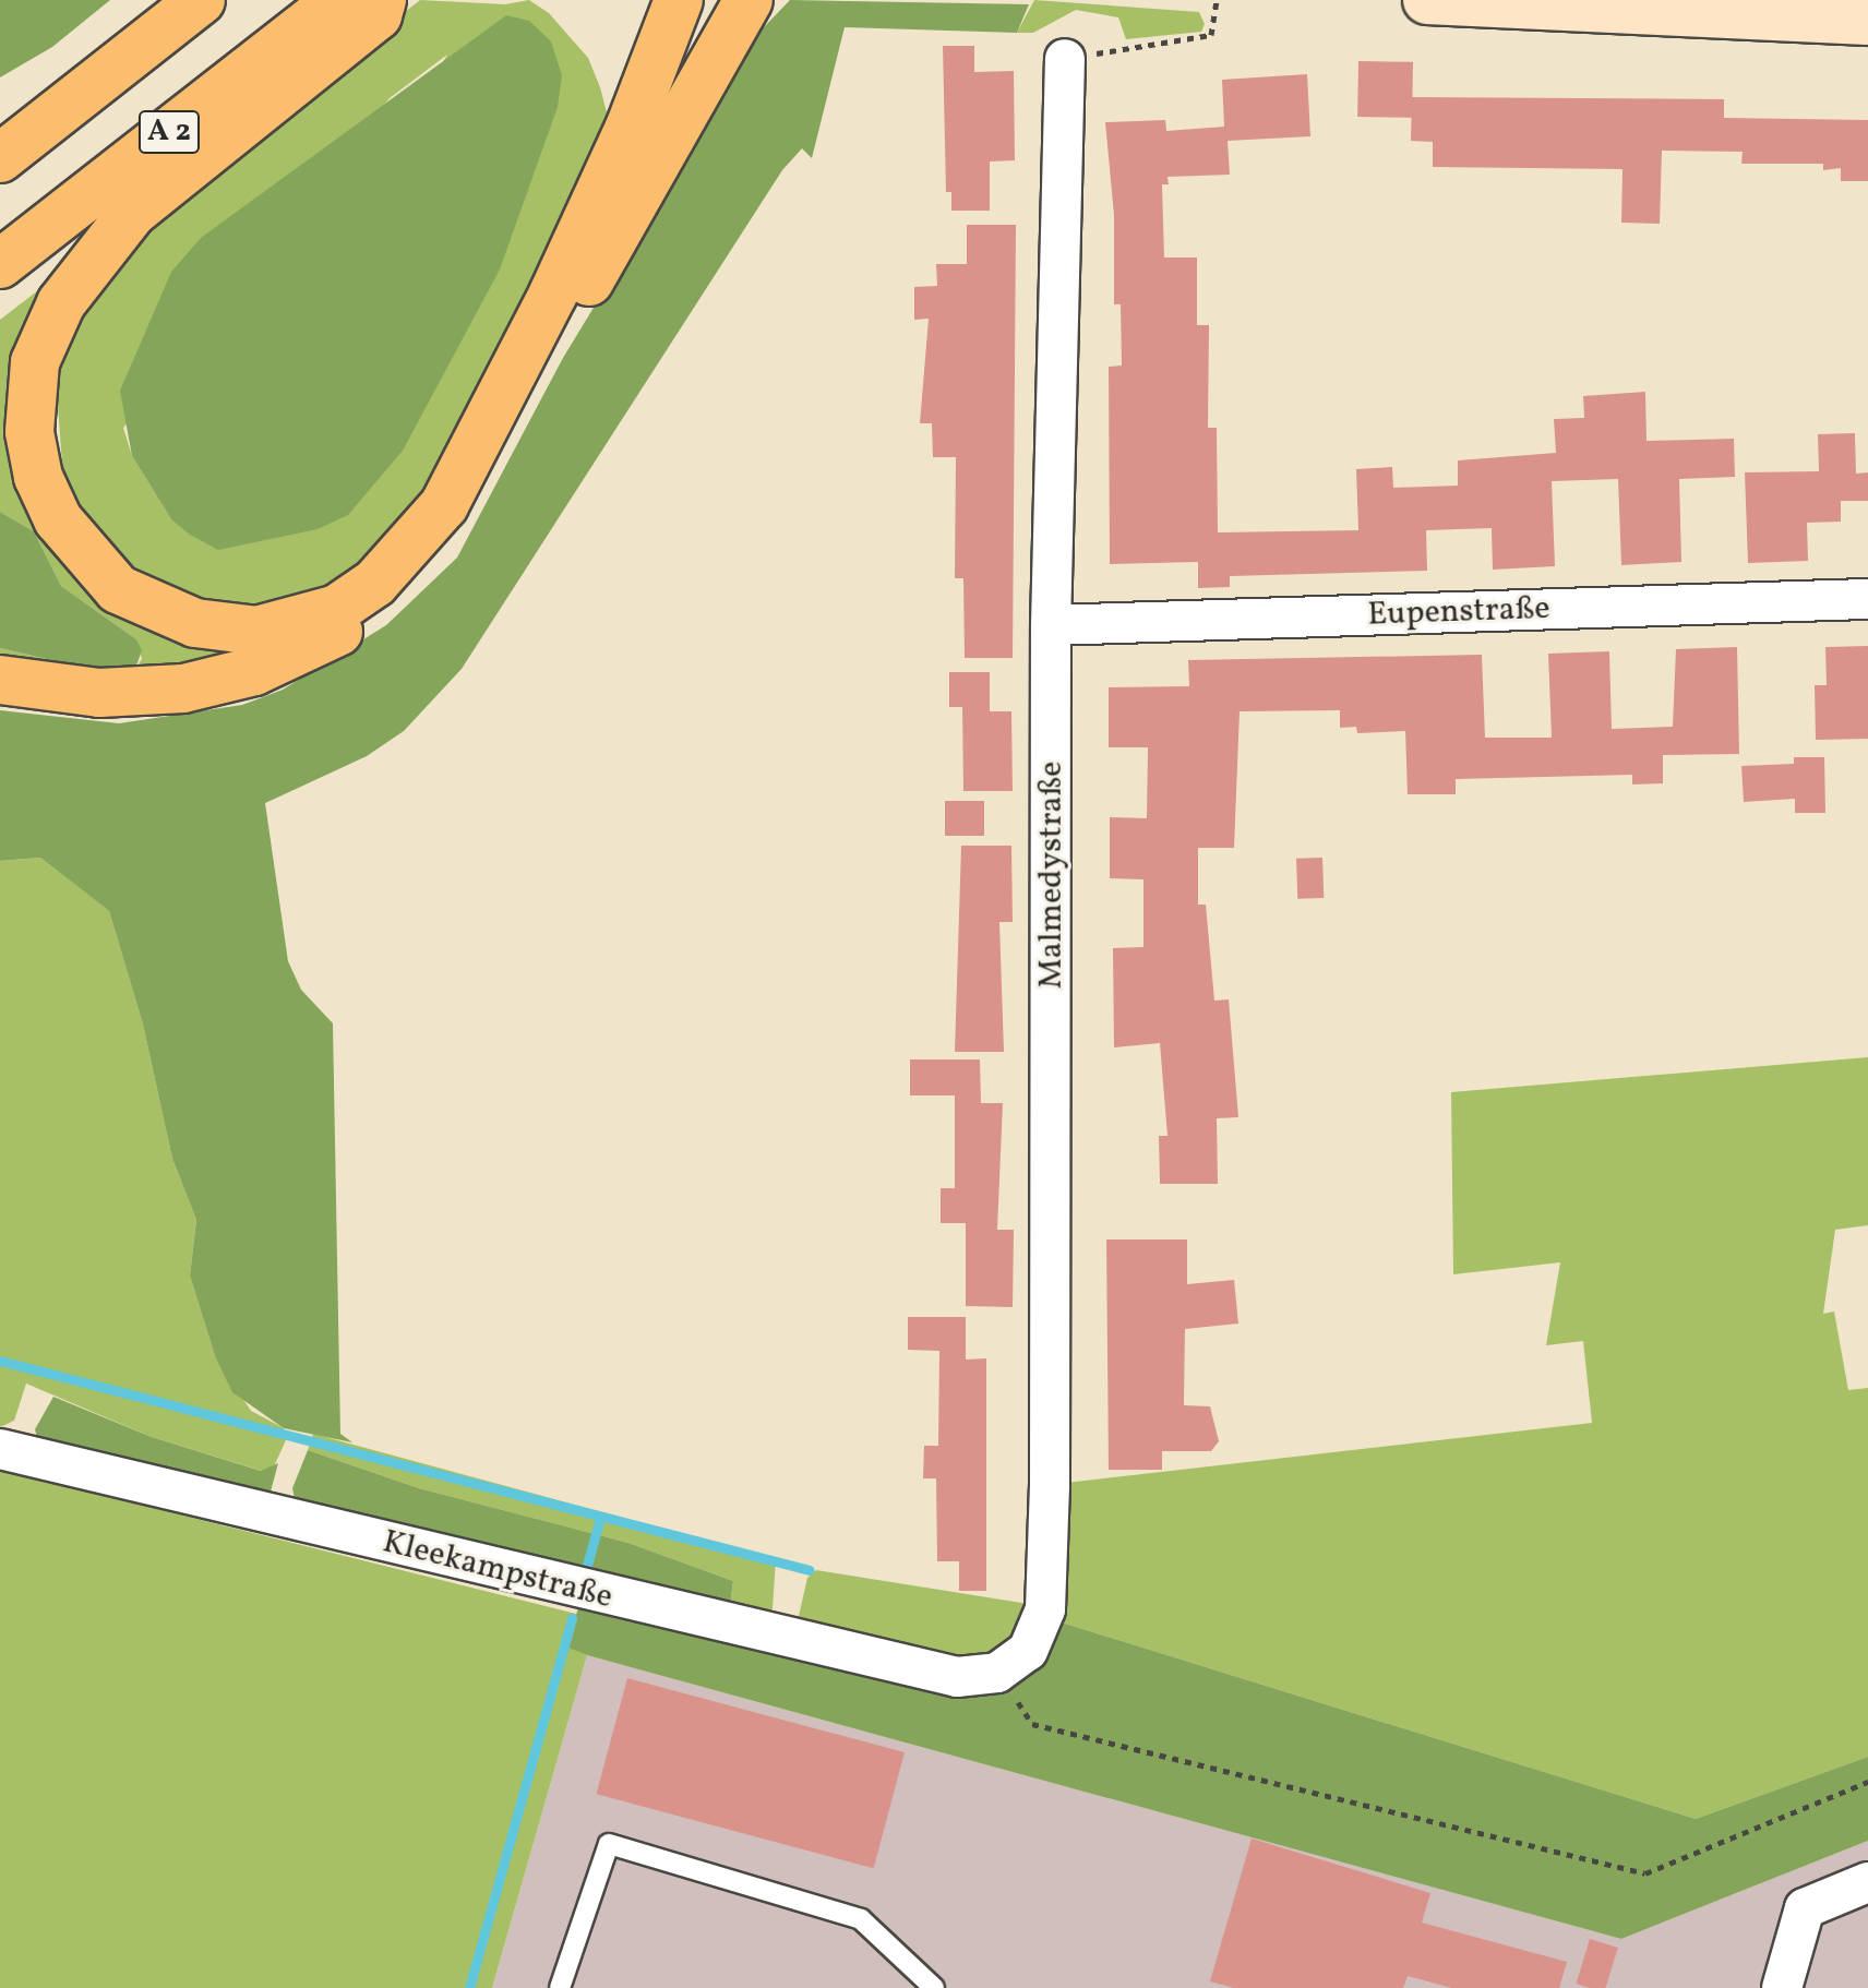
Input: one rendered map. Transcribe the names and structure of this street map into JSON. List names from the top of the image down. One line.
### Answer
{"streets":{"highway":["A 2"],"street":["Eupenstraße","Malmedystraße","Kleekampstraße"]},"crossings":[["Eupenstraße","Malmedystraße"],["Malmedystraße","Kleekampstraße"]]}
